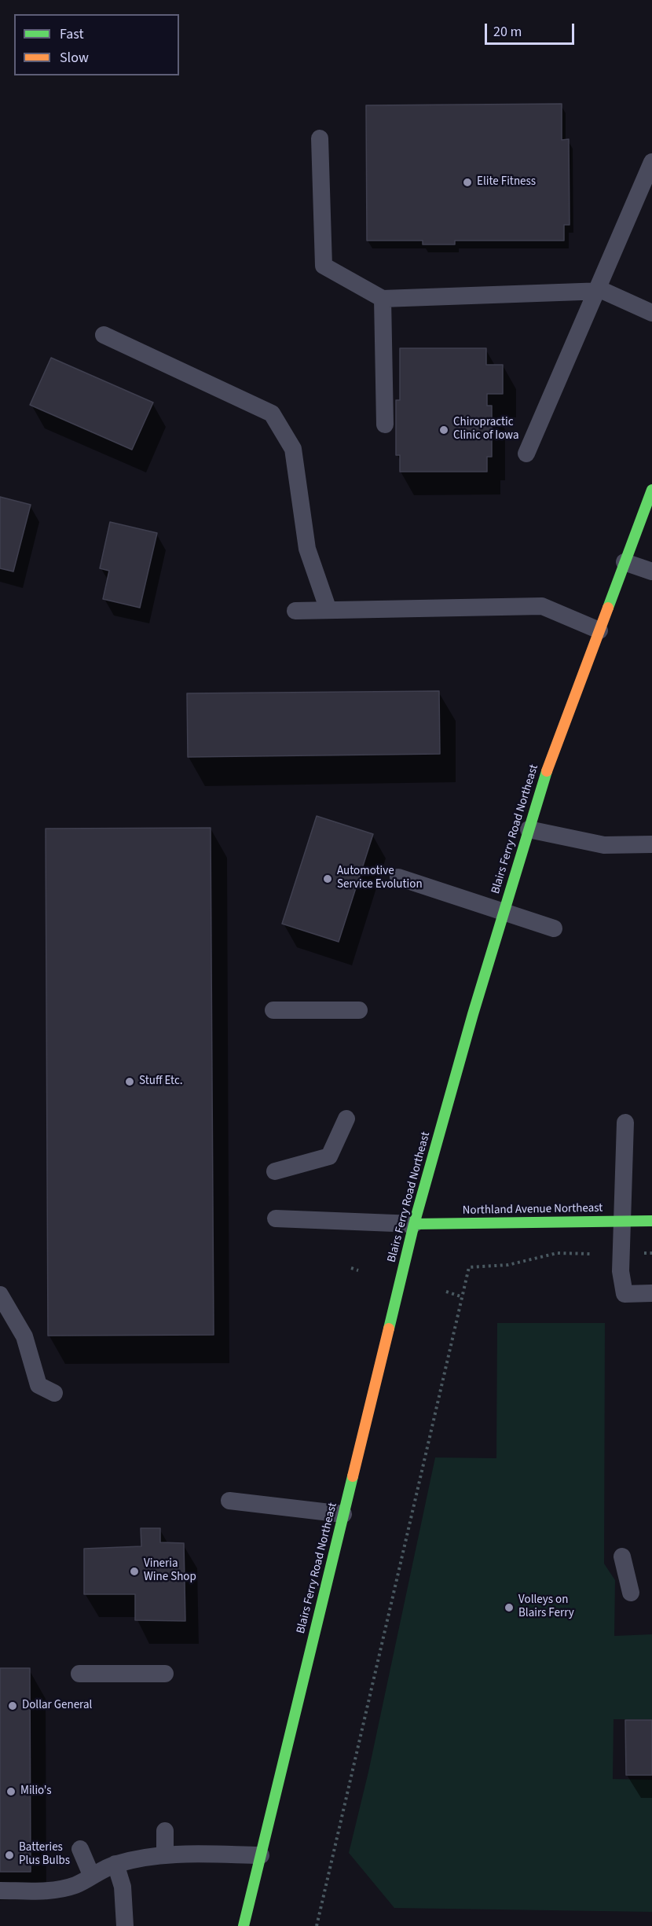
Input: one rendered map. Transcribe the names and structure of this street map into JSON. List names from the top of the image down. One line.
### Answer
{"streets":{"main road":["Blairs Ferry Road Northeast","Northland Avenue Northeast"]},"crossings":[["Blairs Ferry Road Northeast","Northland Avenue Northeast"]],"places":["Elite Fitness","Chiropractic Clinic of Iowa","Automotive Service Evolution","Stuff Etc.","Vineria Wine Shop","Volleys on Blairs Ferry","Dollar General","Milio's","Batteries Plus Bulbs"],"legend":["Fast","Slow"],"scale_bar":"20 m"}
